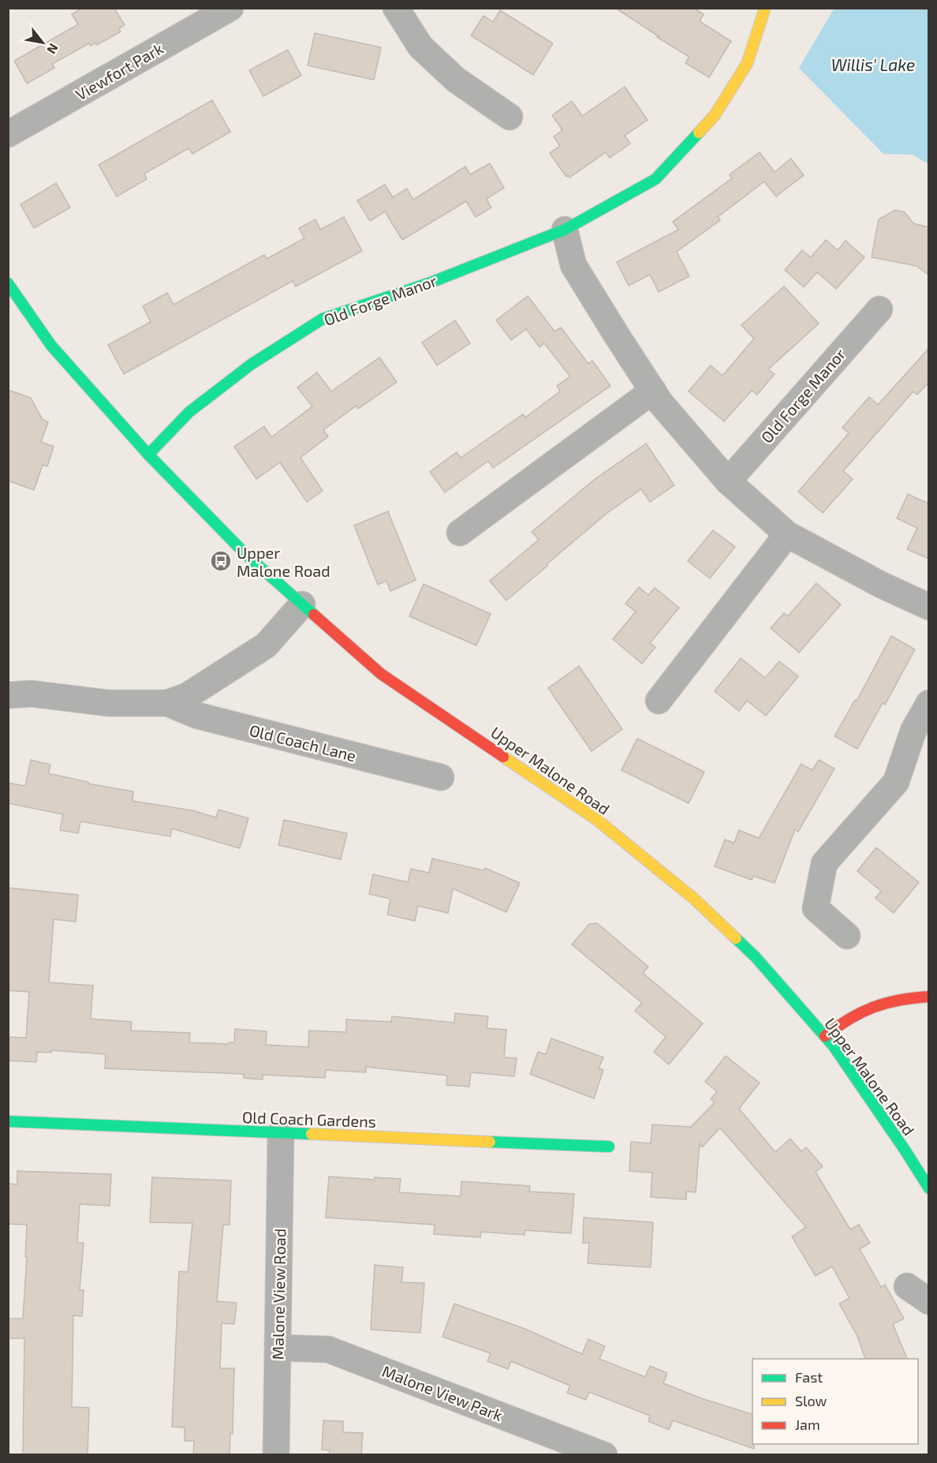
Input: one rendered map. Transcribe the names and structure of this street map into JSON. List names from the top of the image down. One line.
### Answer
{"streets":{"street":["Viewfort Park","Old Forge Manor","Old Coach Lane","Upper Malone Road","Old Coach Gardens","Malone View Road","Malone View Park"]},"crossings":[["Old Forge Manor","Upper Malone Road"],["Old Coach Lane","Upper Malone Road"],["Old Coach Gardens","Malone View Road"],["Malone View Road","Malone View Park"]],"water":["Willis' Lake"],"places":{"bus stop":["Upper Malone Road"]},"legend":["Fast","Slow","Jam"],"north":"bottom right"}
